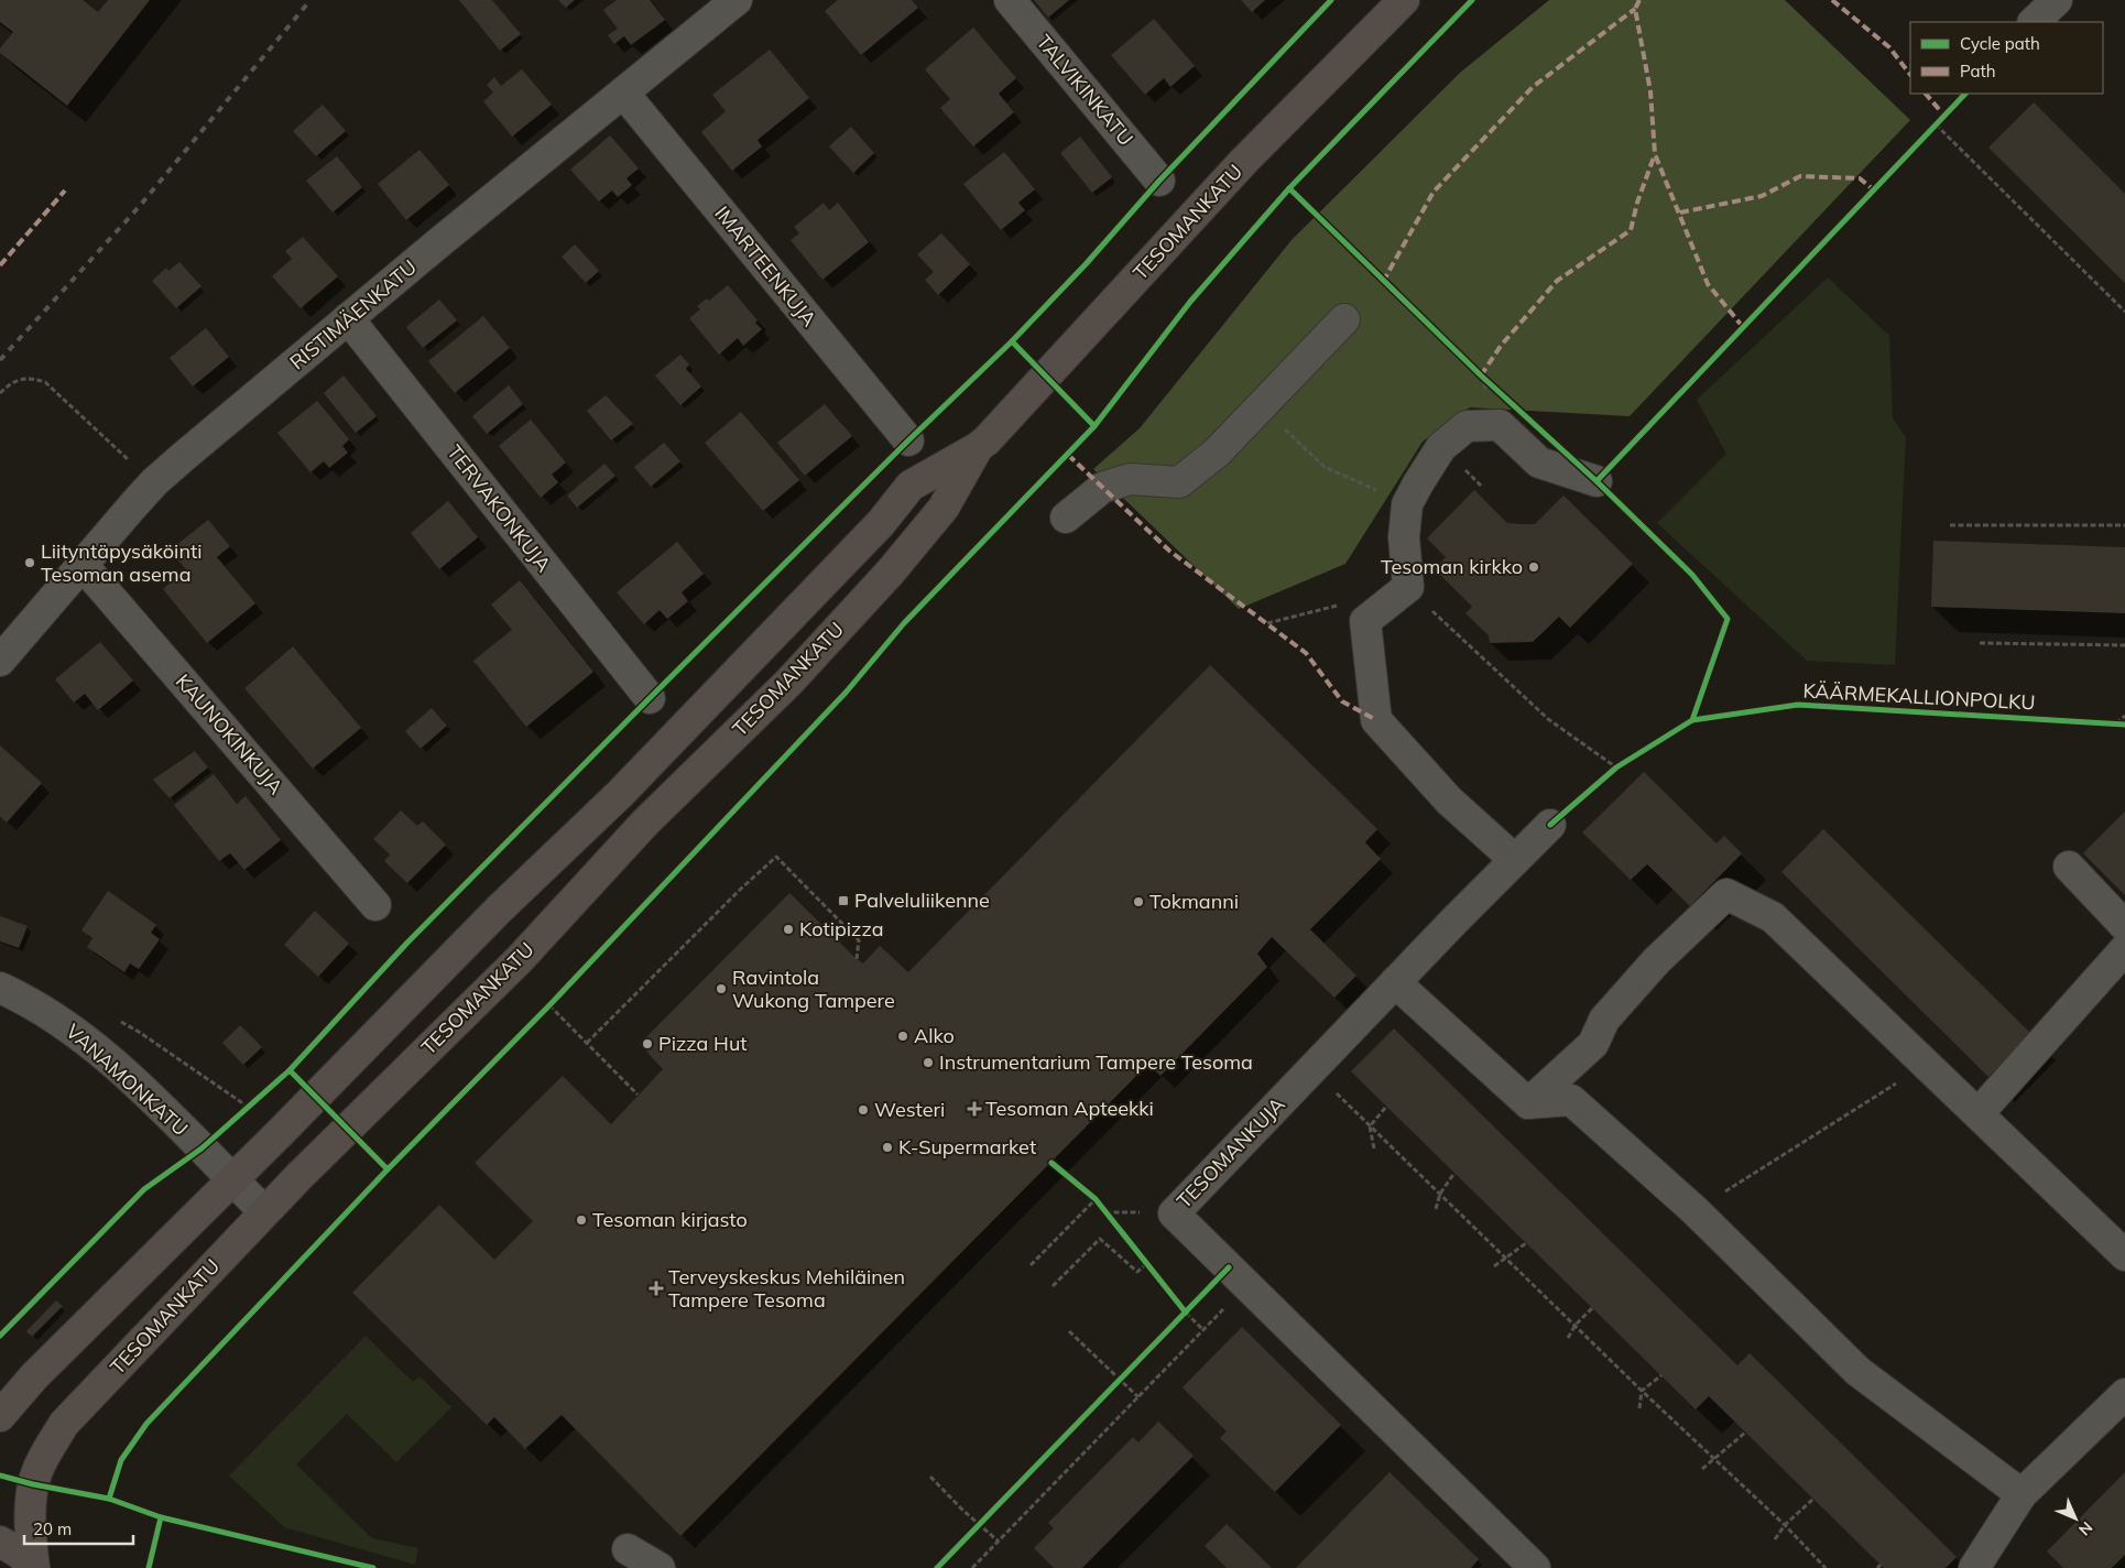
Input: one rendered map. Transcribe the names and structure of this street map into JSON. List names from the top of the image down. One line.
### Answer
{"streets":{"main road":["TESOMANKATU"],"street":["TALVIKINKATU","IMARTEENKUJA","RISTIMÄENKATU","TERVAKONKUJA","KAUNOKINKUJA","VANAMONKATU","TESOMANKUJA"],"cycle path":["KÄÄRMEKALLIONPOLKU"]},"crossings":[["TESOMANKATU","VANAMONKATU"],["IMARTEENKUJA","RISTIMÄENKATU"],["RISTIMÄENKATU","TERVAKONKUJA"],["RISTIMÄENKATU","KAUNOKINKUJA"]],"places":{"other":["Liityntäpysäköinti Tesoman asema","Tesoman kirkko","Tokmanni","Kotipizza","Ravintola Wukong Tampere","Alko","Pizza Hut","Instrumentarium Tampere Tesoma","Westeri","K-Supermarket","Tesoman kirjasto"],"transit":["Palveluliikenne"],"health":["Tesoman Apteekki","Terveyskeskus Mehiläinen Tampere Tesoma"]},"legend":["Cycle path","Path"],"scale_bar":"20 m","north":"bottom right"}
